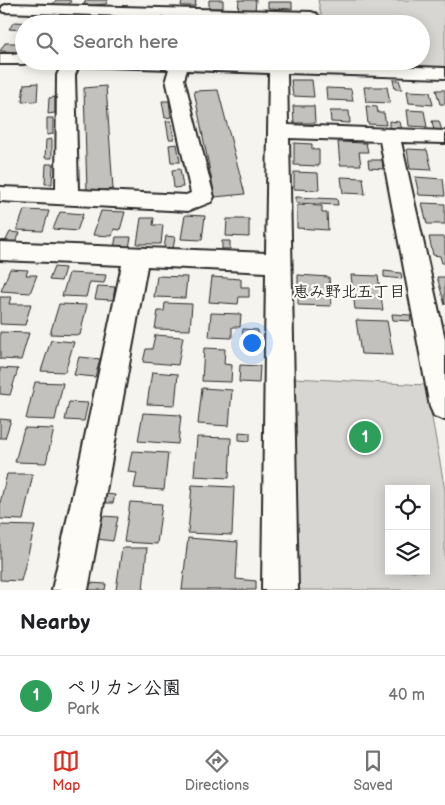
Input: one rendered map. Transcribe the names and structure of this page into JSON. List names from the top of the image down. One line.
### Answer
{"districts":["恵み野北五丁目"],"page":{"search":"Search here","pins":"1","heading":"Nearby","list":[{"mark":"1","name":"ペリカン公園","note":"Park","value":"40 m"}],"nav":["Map","Directions","Saved"]}}
